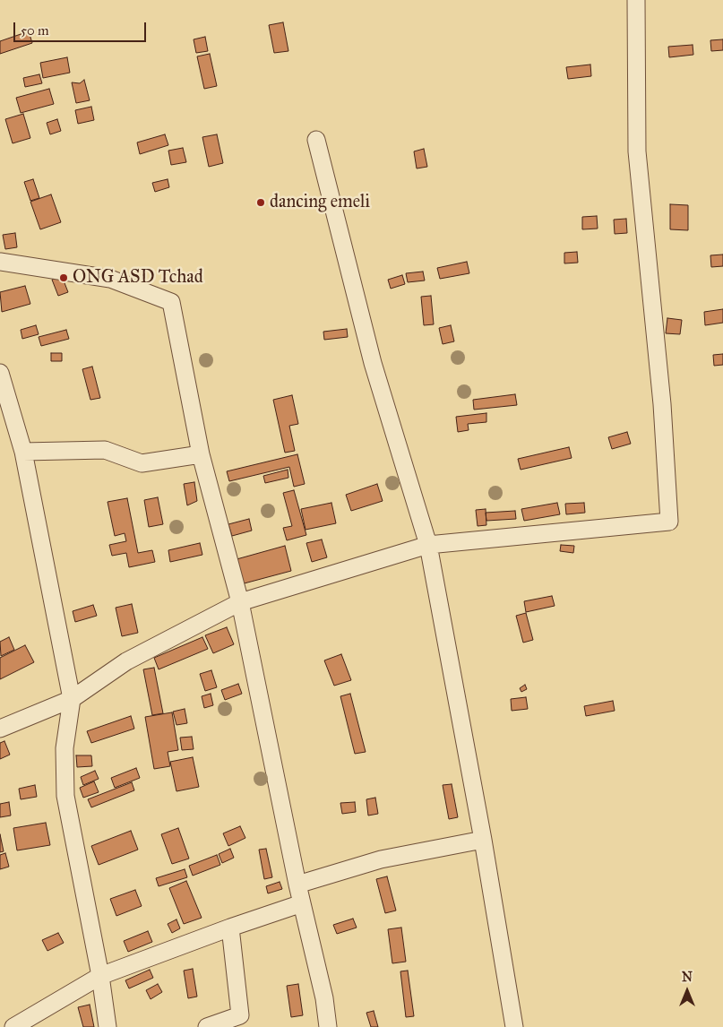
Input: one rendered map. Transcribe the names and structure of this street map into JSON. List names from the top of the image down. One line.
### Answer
{"places":["dancing emeli","ONG ASD Tchad"],"scale_bar":"50 m","north":"top"}
